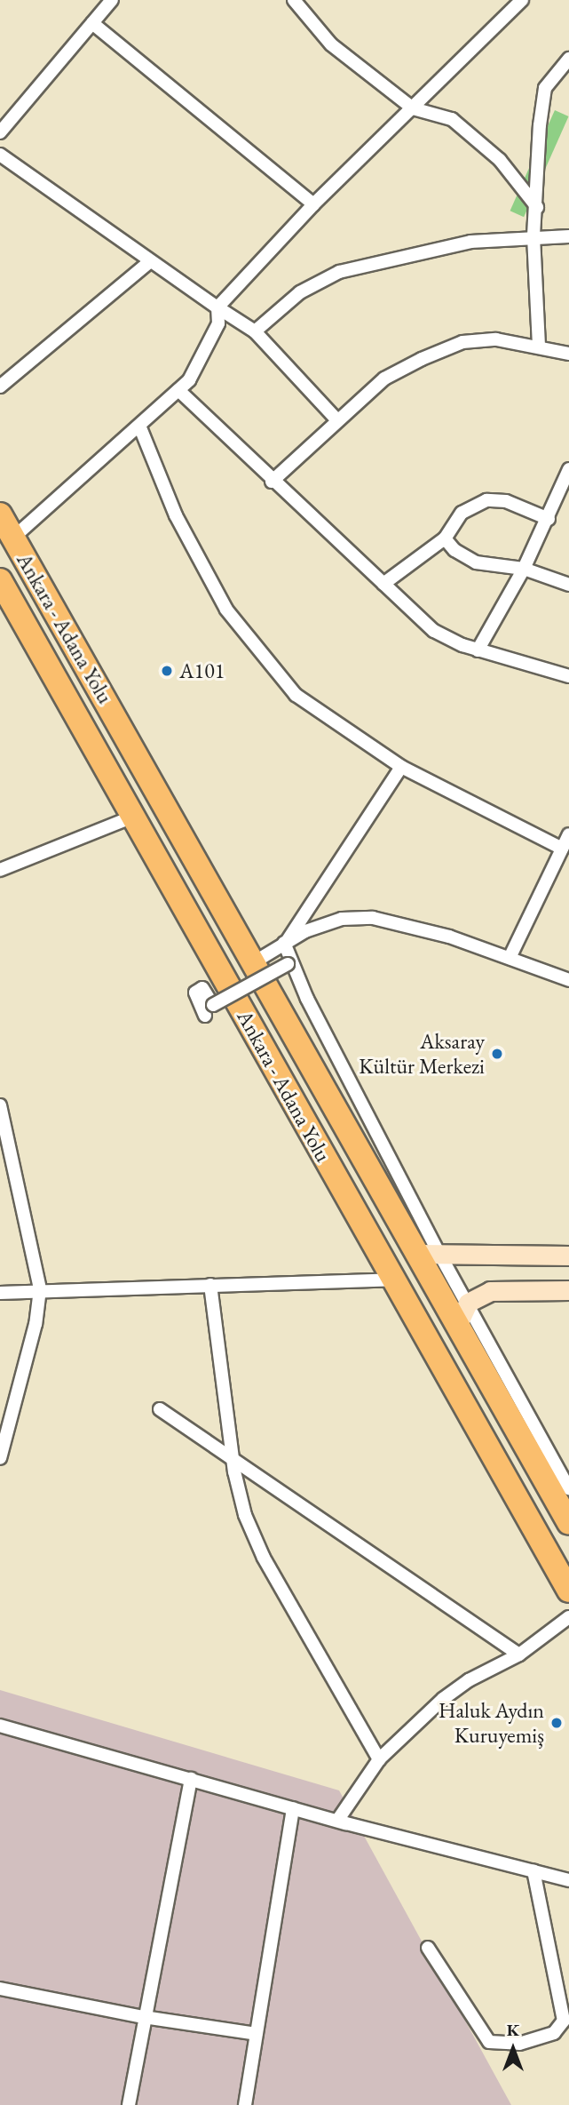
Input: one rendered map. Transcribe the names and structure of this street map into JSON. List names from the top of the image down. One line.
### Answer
{"streets":{"highway":["Ankara - Adana Yolu"]},"places":["A101","Aksaray Kültür Merkezi","Haluk Aydın Kuruyemiş"],"north":"top"}
